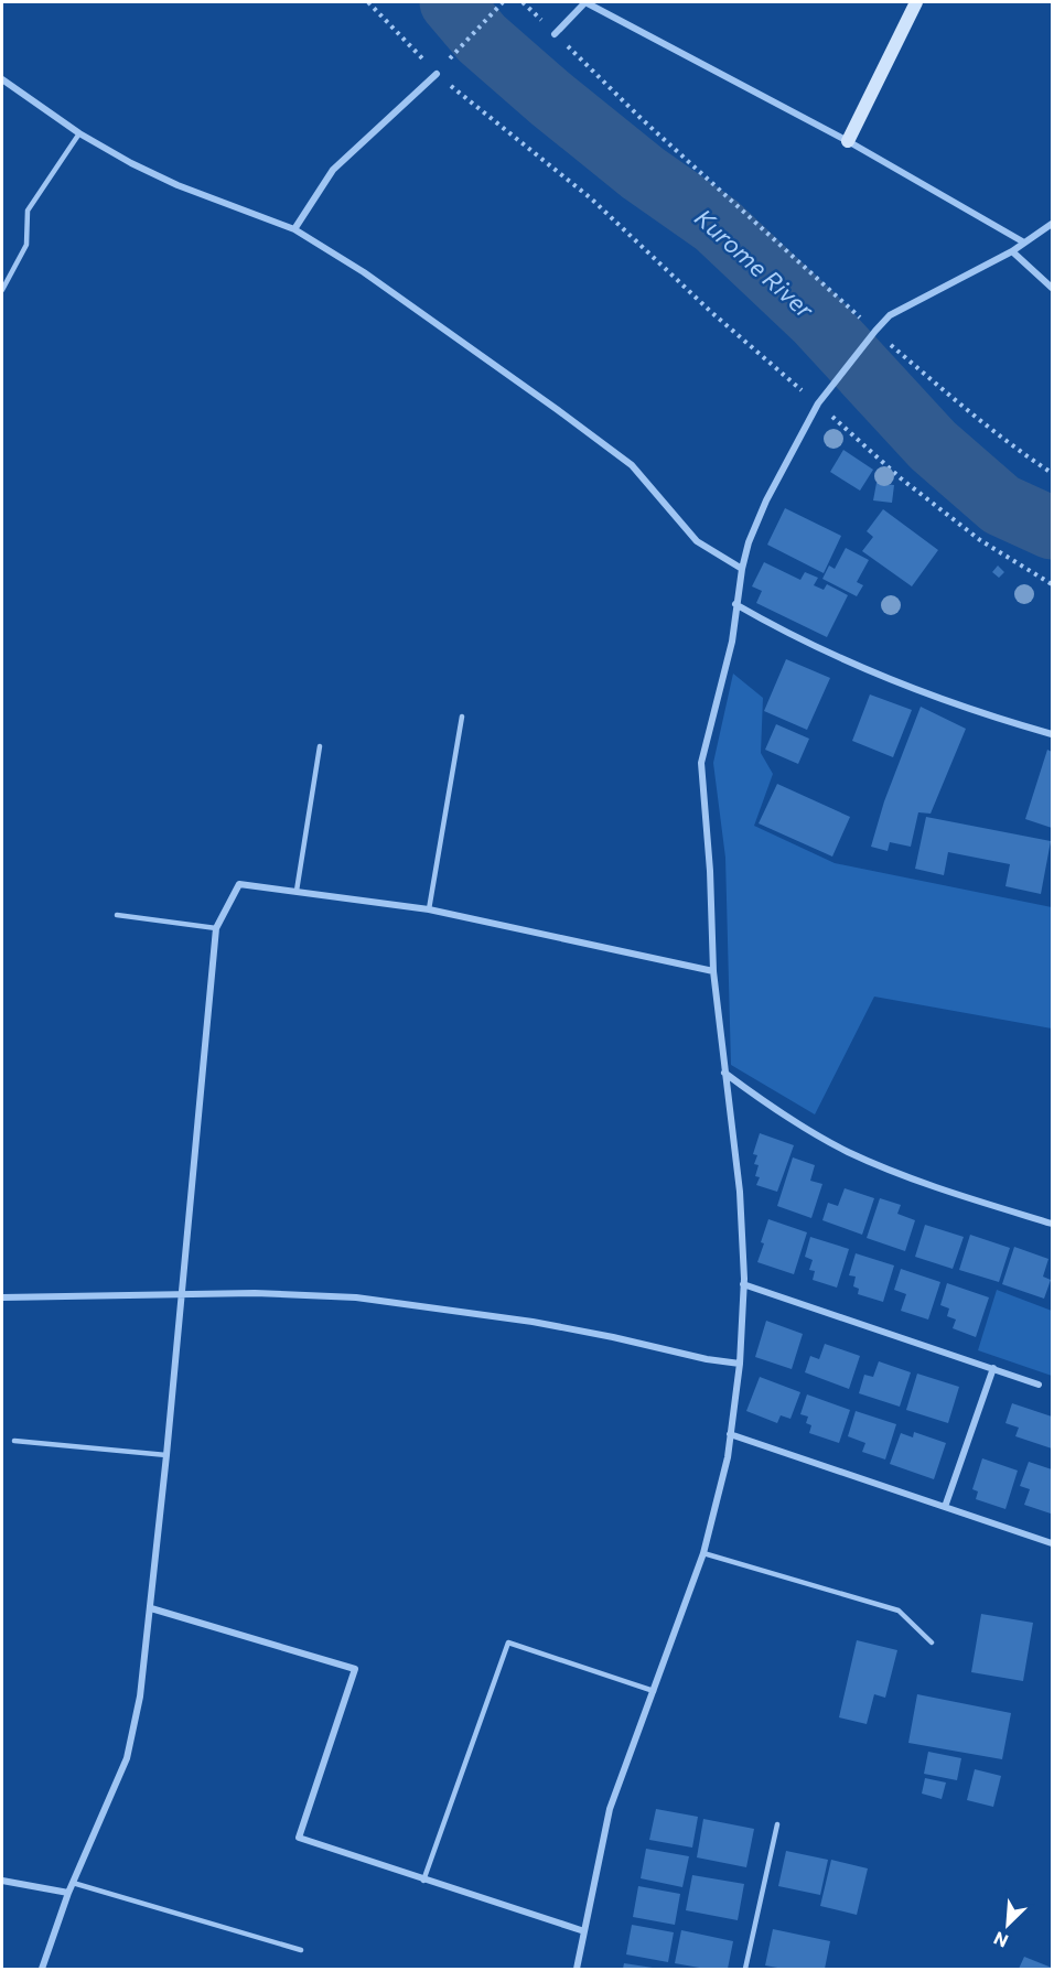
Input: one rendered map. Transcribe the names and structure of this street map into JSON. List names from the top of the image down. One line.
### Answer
{"water":["Kurome River"],"north":"bottom left"}
